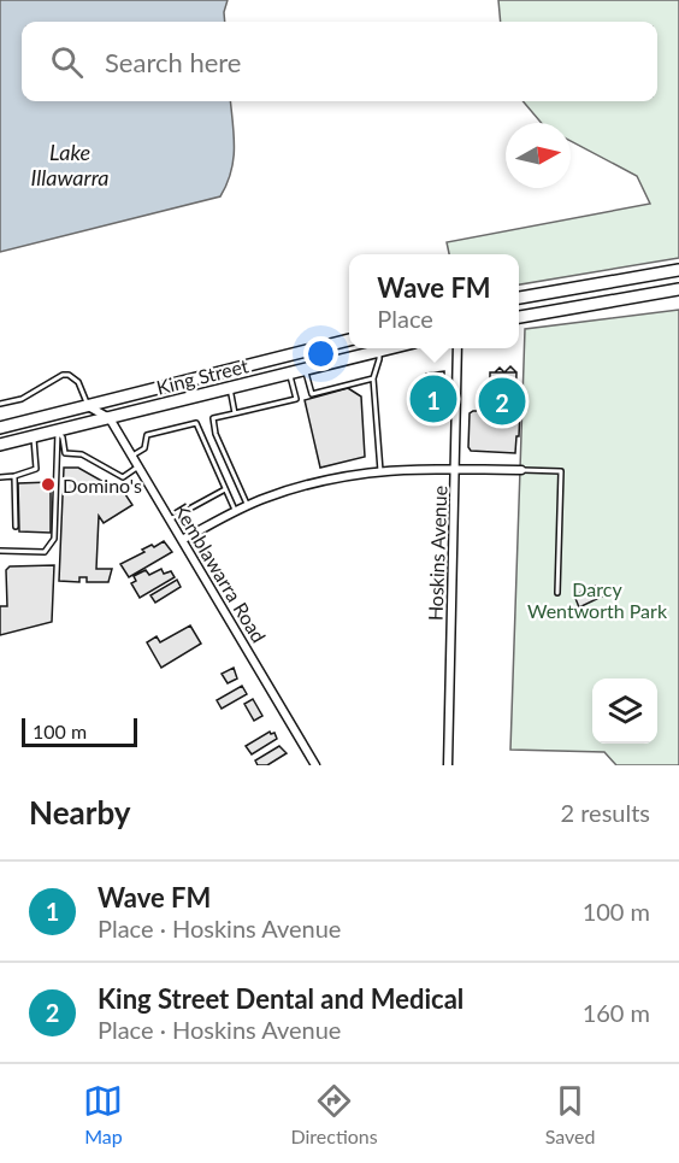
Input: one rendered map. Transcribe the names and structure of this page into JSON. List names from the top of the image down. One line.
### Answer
{"streets":{"main road":["King Street"],"street":["Hoskins Avenue","Kemblawarra Road"]},"crossings":[["King Street","Kemblawarra Road"]],"water":["Lake Illawarra"],"parks":["Darcy Wentworth Park"],"places":["Domino's"],"scale_bar":"100 m","north":"right","page":{"search":"Search here","popup":["Wave FM","Place"],"pins":["1","2"],"scale":"100 m","heading":["Nearby","2 results"],"list":[{"mark":"1","name":"Wave FM","note":"Place · Hoskins Avenue","value":"100 m"},{"mark":"2","name":"King Street Dental and Medical","note":"Place · Hoskins Avenue","value":"160 m"}],"nav":["Map","Directions","Saved"]}}
